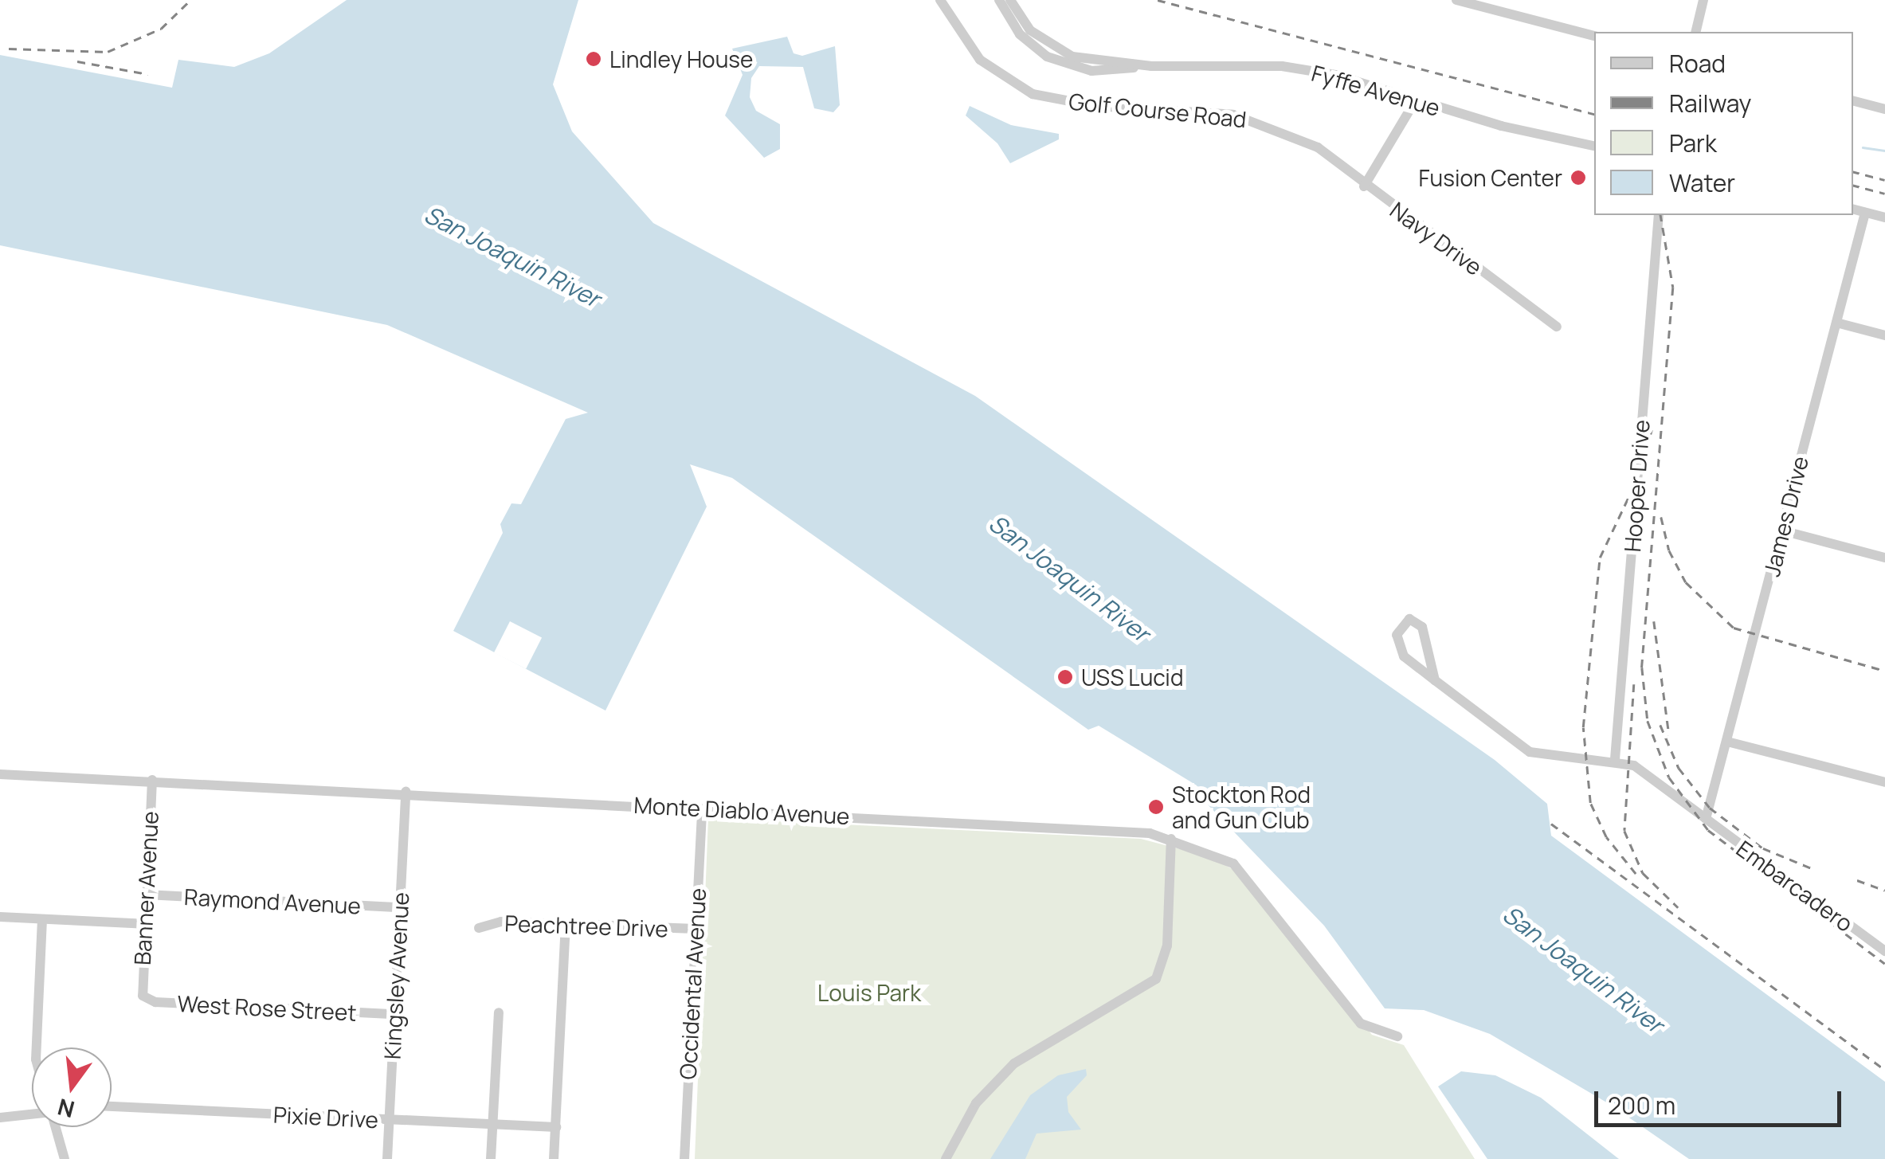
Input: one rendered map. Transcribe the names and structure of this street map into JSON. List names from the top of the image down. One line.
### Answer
{"streets":{"street":["Fyffe Avenue","Golf Course Road","Navy Drive","Hooper Drive","James Drive","Monte Diablo Avenue","Embarcadero","Banner Avenue","Raymond Avenue","Peachtree Drive","Kingsley Avenue","Occidental Avenue","West Rose Street","Pixie Drive"]},"crossings":[["Golf Course Road","Navy Drive"],["Hooper Drive","Embarcadero"],["James Drive","Embarcadero"],["Monte Diablo Avenue","Banner Avenue"],["Monte Diablo Avenue","Kingsley Avenue"],["Monte Diablo Avenue","Occidental Avenue"],["Banner Avenue","Raymond Avenue"],["Banner Avenue","West Rose Street"],["Raymond Avenue","Kingsley Avenue"],["Peachtree Drive","Occidental Avenue"],["Kingsley Avenue","West Rose Street"],["Kingsley Avenue","Pixie Drive"]],"water":["San Joaquin River"],"parks":["Louis Park"],"places":["Lindley House","Fusion Center","USS Lucid","Stockton Rod and Gun Club"],"legend":["Road","Railway","Park","Water"],"scale_bar":"200 m","north":"bottom"}
